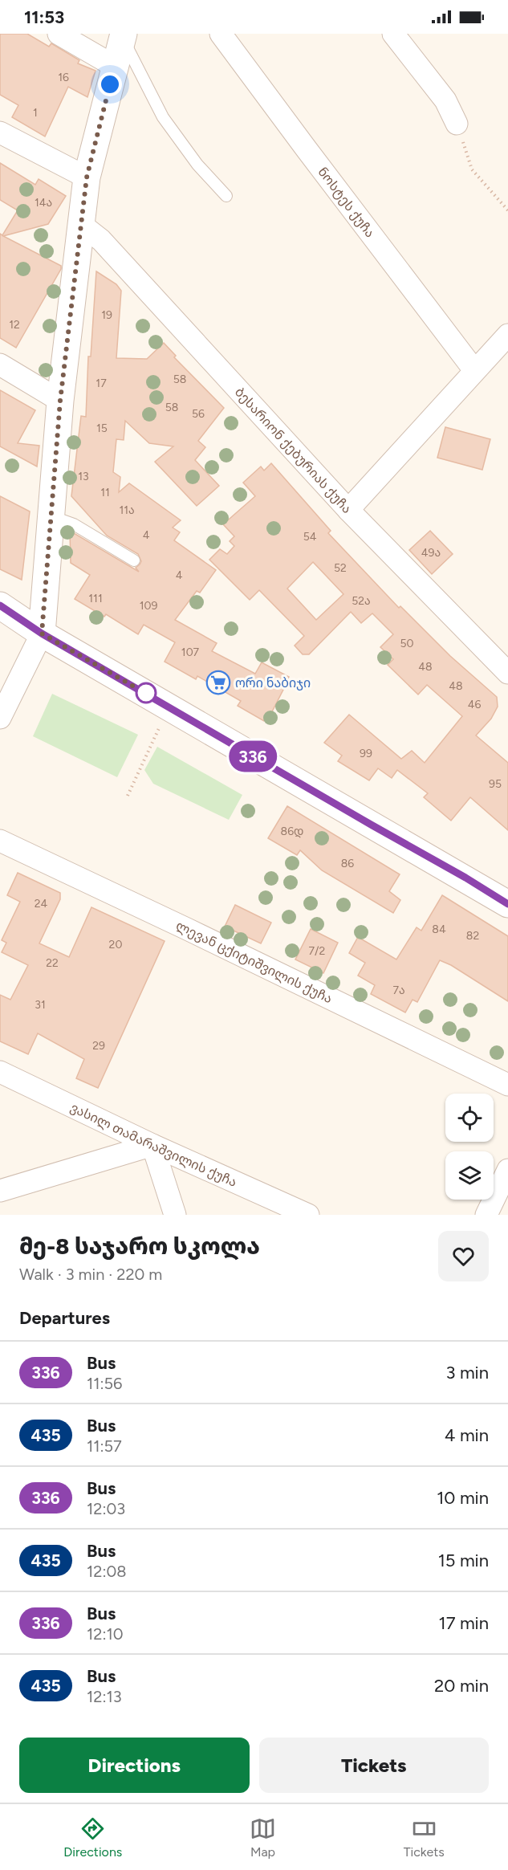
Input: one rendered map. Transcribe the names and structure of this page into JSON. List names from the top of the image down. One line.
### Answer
{"streets":{"street":["ნოსტეს ქუჩა","ბესარიონ ქებურიას ქუჩა","ლევან ცქიტიშვილის ქუჩა","ვასილ თამარაშვილის ქუჩა"]},"places":{"supermarket":["ორი ნაბიჯი"]},"lines":["bus line 336"],"house_numbers":["16","1","14ა","19","12","58","17","58","56","15","13","11","11ა","4","54","49ა","52","4","111","52ა","109","50","107","48","48","46","99","95","86დ","86","24","84","82","20","7/2","22","7ა","31","29"],"page":{"status":"11:53","on_map":"336","heading":[["მე-8 საჯარო სკოლა","Walk · 3 min · 220 m"],"Departures"],"list":[{"mark":"336","name":"Bus","note":"11:56","value":"3 min"},{"mark":"435","name":"Bus","note":"11:57","value":"4 min"},{"mark":"336","name":"Bus","note":"12:03","value":"10 min"},{"mark":"435","name":"Bus","note":"12:08","value":"15 min"},{"mark":"336","name":"Bus","note":"12:10","value":"17 min"},{"mark":"435","name":"Bus","note":"12:13","value":"20 min"}],"buttons":["Directions","Tickets"],"tabs":["Directions","Map","Tickets"]}}
